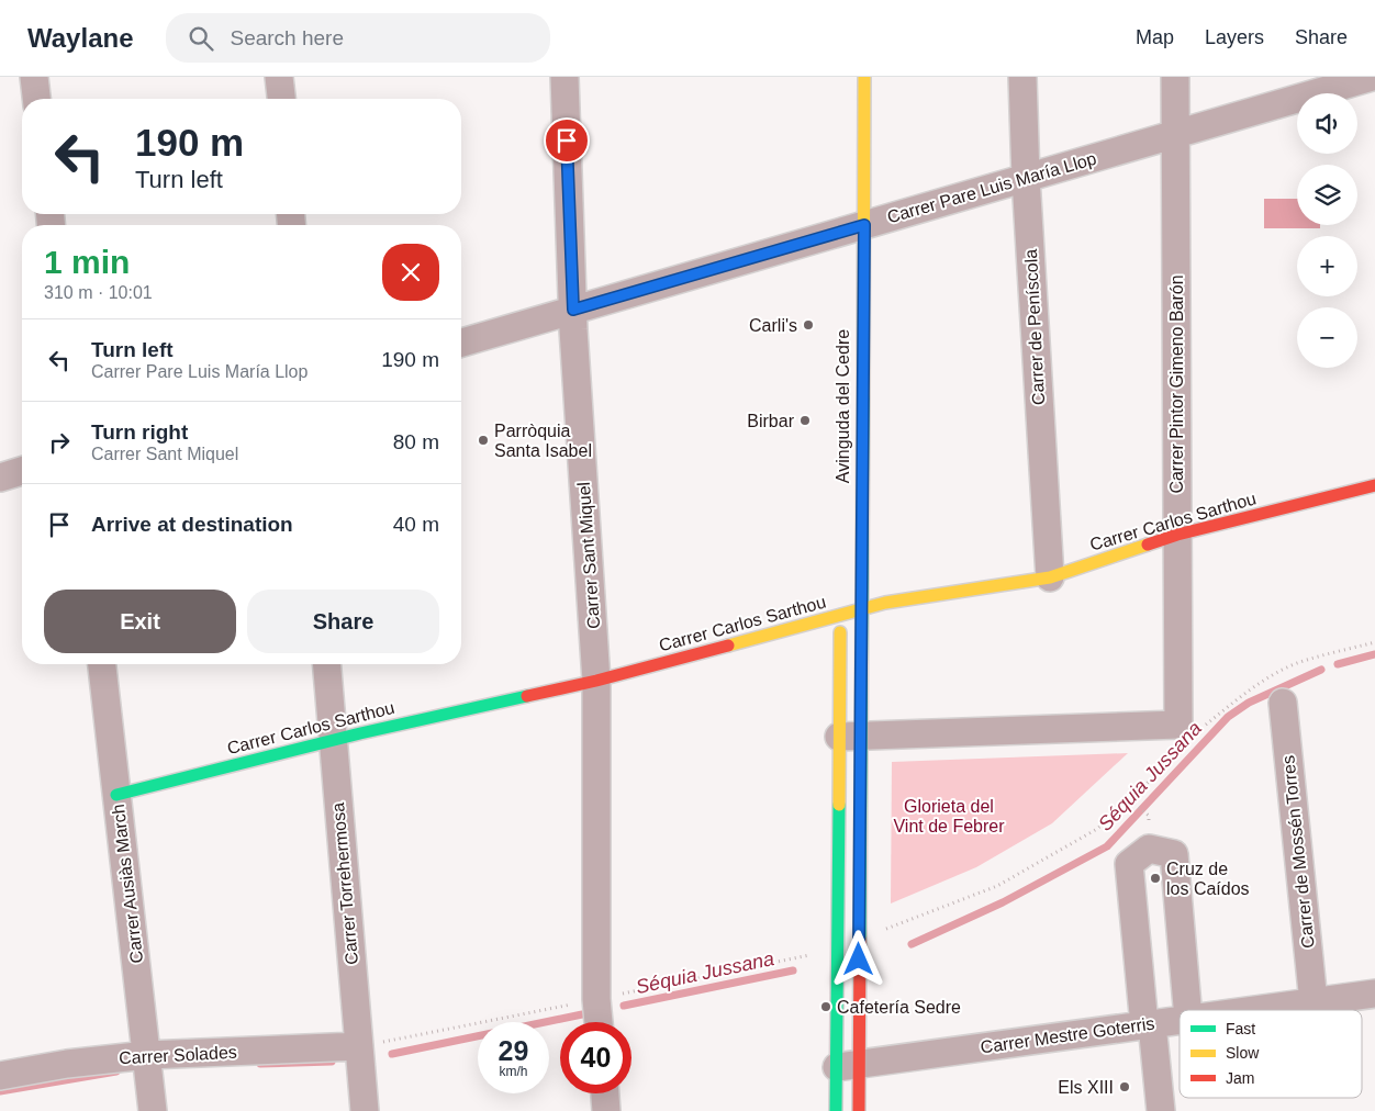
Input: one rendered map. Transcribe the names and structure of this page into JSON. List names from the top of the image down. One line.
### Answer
{"streets":{"street":["Carrer Pare Luis María Llop","Carrer de Peníscola","Carrer Pintor Gimeno Barón","Avinguda del Cedre","Carrer Carlos Sarthou","Carrer Sant Miquel","Carrer de Mossén Torres","Carrer Ausiàs March","Carrer Torrehermosa","Carrer Mestre Goterris","Carrer Solades"]},"crossings":[["Carrer Pare Luis María Llop","Carrer de Peníscola"],["Carrer Pare Luis María Llop","Carrer Pintor Gimeno Barón"],["Carrer Pare Luis María Llop","Avinguda del Cedre"],["Carrer Pare Luis María Llop","Carrer Sant Miquel"],["Carrer de Peníscola","Carrer Carlos Sarthou"],["Carrer Pintor Gimeno Barón","Avinguda del Cedre"],["Carrer Pintor Gimeno Barón","Carrer Carlos Sarthou"],["Avinguda del Cedre","Carrer Carlos Sarthou"],["Avinguda del Cedre","Carrer Mestre Goterris"],["Carrer Carlos Sarthou","Carrer Sant Miquel"],["Carrer Carlos Sarthou","Carrer Ausiàs March"],["Carrer Carlos Sarthou","Carrer Torrehermosa"],["Carrer de Mossén Torres","Carrer Mestre Goterris"],["Carrer Ausiàs March","Carrer Solades"]],"water":["Séquia Jussana"],"parks":["Glorieta del Vint de Febrer"],"places":["Carli's","Birbar","Parròquia Santa Isabel","Cruz de los Caídos","Cafetería Sedre","Els XIII"],"legend":["Fast","Slow","Jam"],"page":{"header":"Waylane","search":"Search here","nav":["Map","Layers","Share"],"map_buttons":["+","−"],"turn":["190 m","Turn left"],"heading":["1 min","310 m · 10:01"],"list":[{"name":"Turn left","note":"Carrer Pare Luis María Llop","value":"190 m"},{"name":"Turn right","note":"Carrer Sant Miquel","value":"80 m"},{"name":"Arrive at destination","value":"40 m"}],"buttons":["Exit","Share"],"speed":"29 km/h","limit":"40"}}
